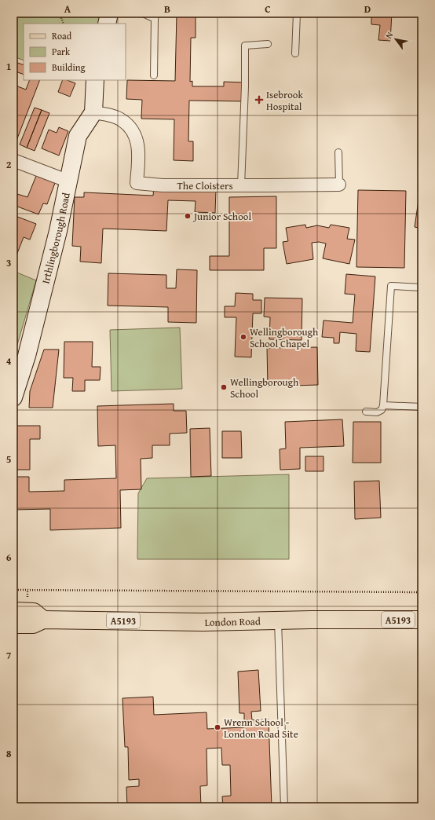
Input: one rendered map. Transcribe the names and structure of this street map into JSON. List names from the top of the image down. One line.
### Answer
{"streets":{"main road":["Irthlingborough Road","A5193","London Road"],"street":["The Cloisters"]},"crossings":[["The Cloisters","Irthlingborough Road"]],"places":{"health":["Isebrook Hospital"],"other":["Junior School","Wellingborough School Chapel","Wellingborough School","Wrenn School - London Road Site"]},"legend":["Road","Park","Building"],"north":"top left","grid":{"columns":["A","B","C","D"],"rows":["1","2","3","4","5","6","7","8"]}}
